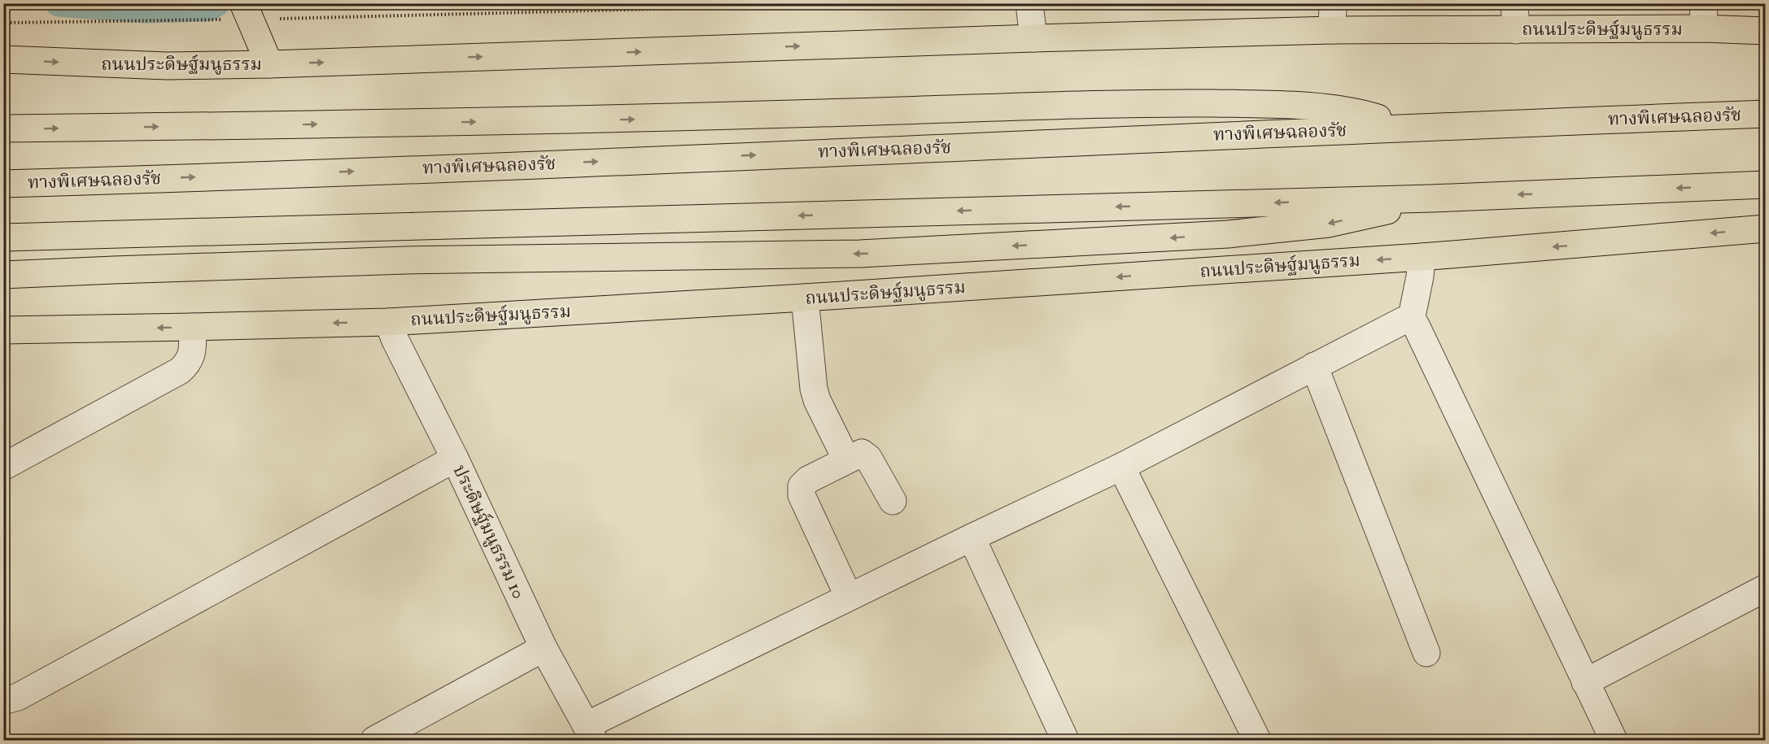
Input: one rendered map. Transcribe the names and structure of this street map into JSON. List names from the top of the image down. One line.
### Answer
{"streets":{"main road":["ถนนประดิษฐ์มนูธรรม","ทางพิเศษฉลองรัช"],"street":["ประดิษฐ์มนูธรรม 10"]},"crossings":[["ถนนประดิษฐ์มนูธรรม","ประดิษฐ์มนูธรรม 10"]]}
